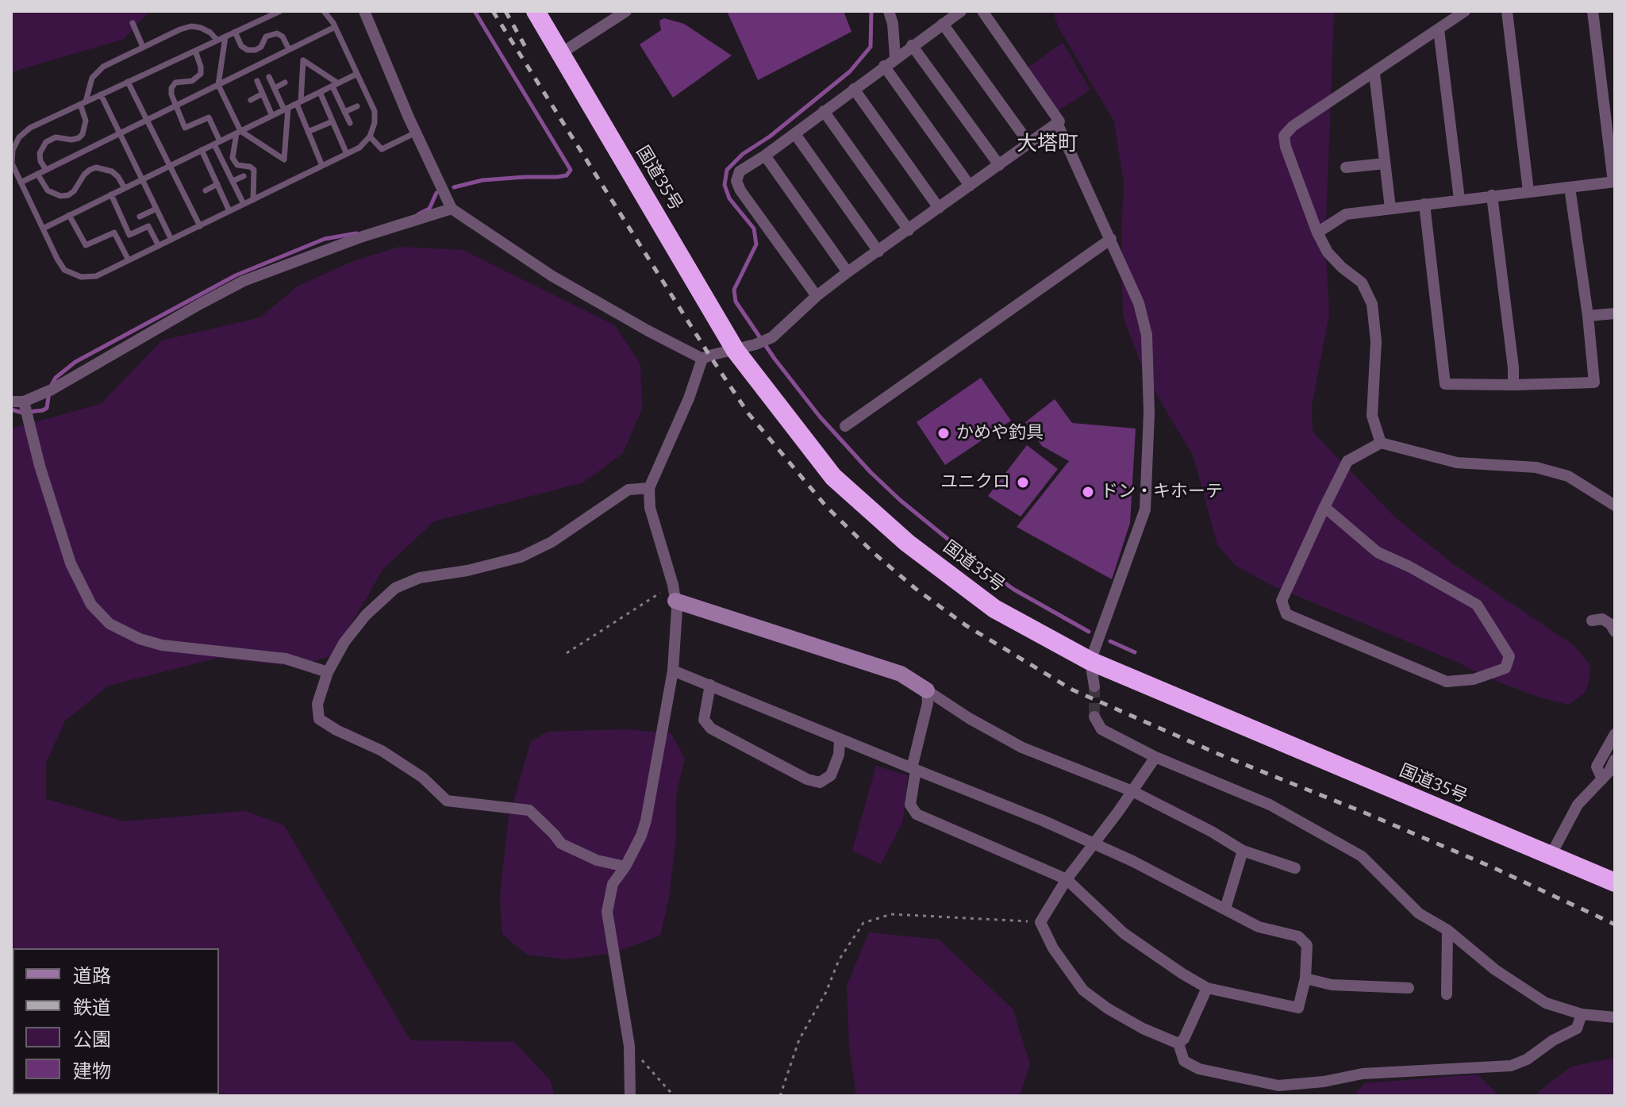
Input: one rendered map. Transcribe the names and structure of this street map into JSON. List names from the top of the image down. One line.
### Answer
{"streets":{"highway":["国道35号"]},"districts":["大塔町"],"places":["かめや釣具","ユニクロ","ドン・キホーテ"],"legend":["道路","鉄道","公園","建物"]}
